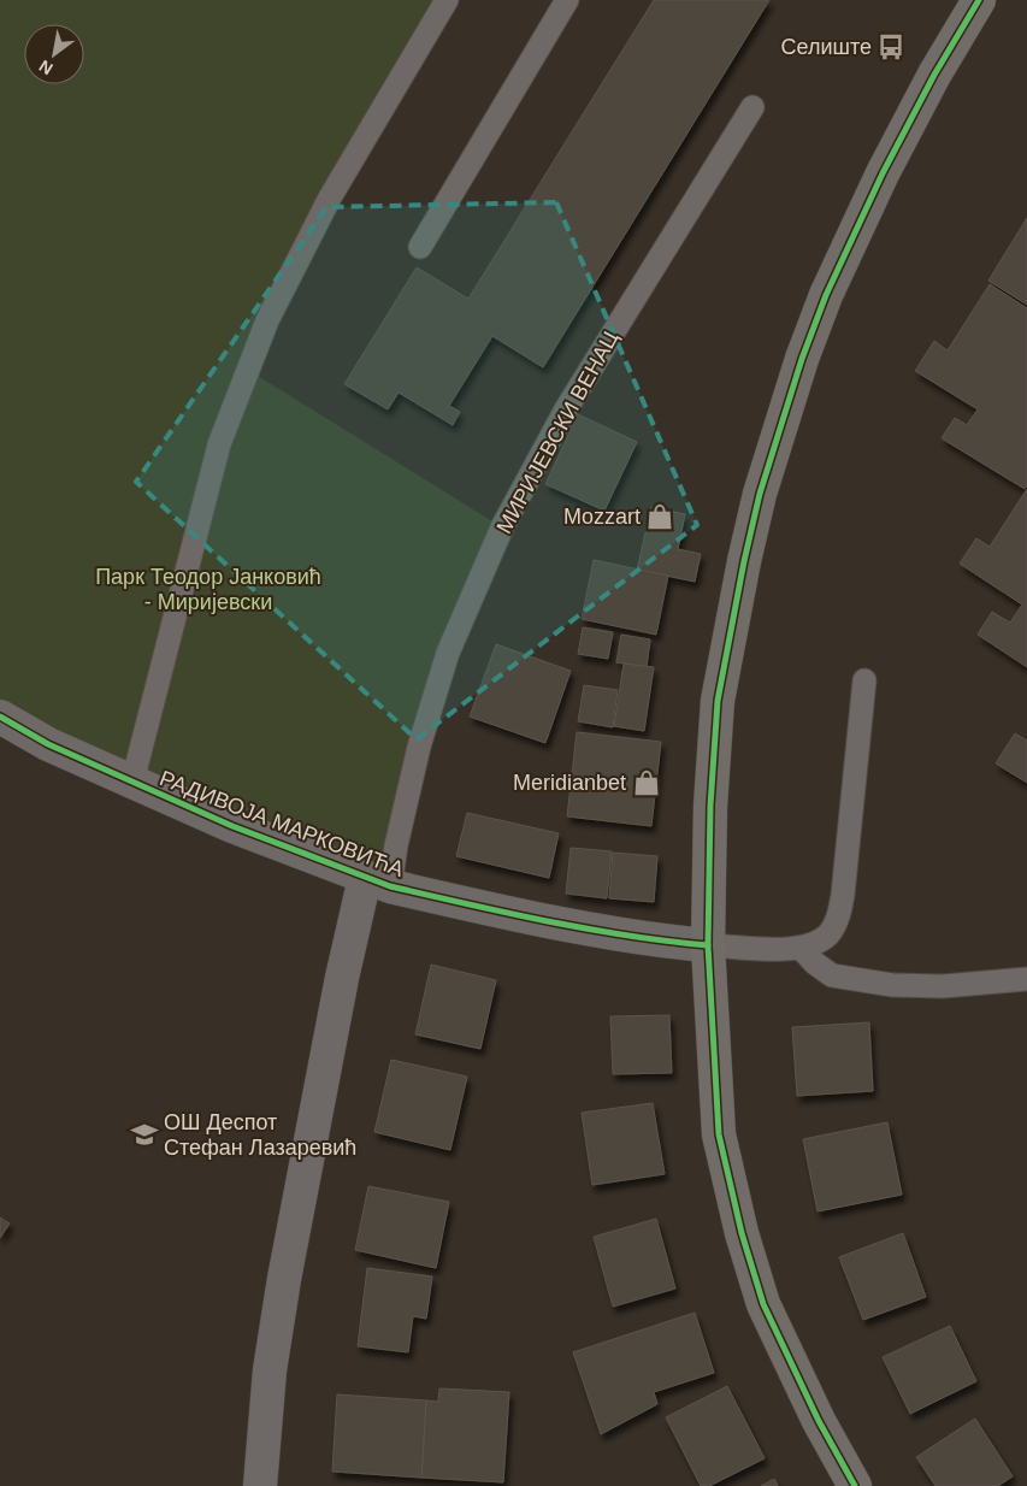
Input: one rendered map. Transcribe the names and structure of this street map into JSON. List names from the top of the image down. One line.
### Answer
{"streets":{"street":["РАДИВОЈА МАРКОВИЋА"],"lane":["МИРИЈЕВСКИ ВЕНАЦ"]},"crossings":[["МИРИЈЕВСКИ ВЕНАЦ","РАДИВОЈА МАРКОВИЋА"]],"parks":["Парк Теодор Јанковић - Миријевски"],"places":{"bus stop":["Селиште"],"shop":["Mozzart","Meridianbet"],"school or university":["ОШ Деспот Стефан Лазаревић"]},"north":"bottom left"}
